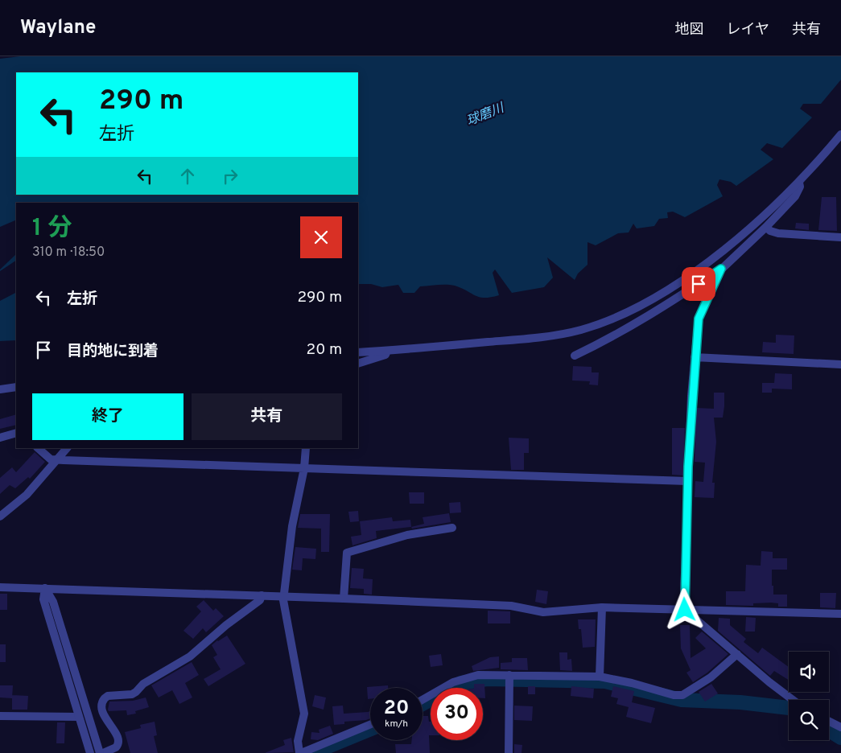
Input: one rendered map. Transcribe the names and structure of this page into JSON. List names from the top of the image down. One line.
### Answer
{"water":["球磨川"],"page":{"header":"Waylane","nav":["地図","レイヤ","共有"],"turn":["290 m","左折"],"heading":["1 分","310 m · 18:50"],"list":[{"name":"左折","value":"290 m"},{"name":"目的地に到着","value":"20 m"}],"buttons":["終了","共有"],"speed":"20 km/h","limit":"30"}}
